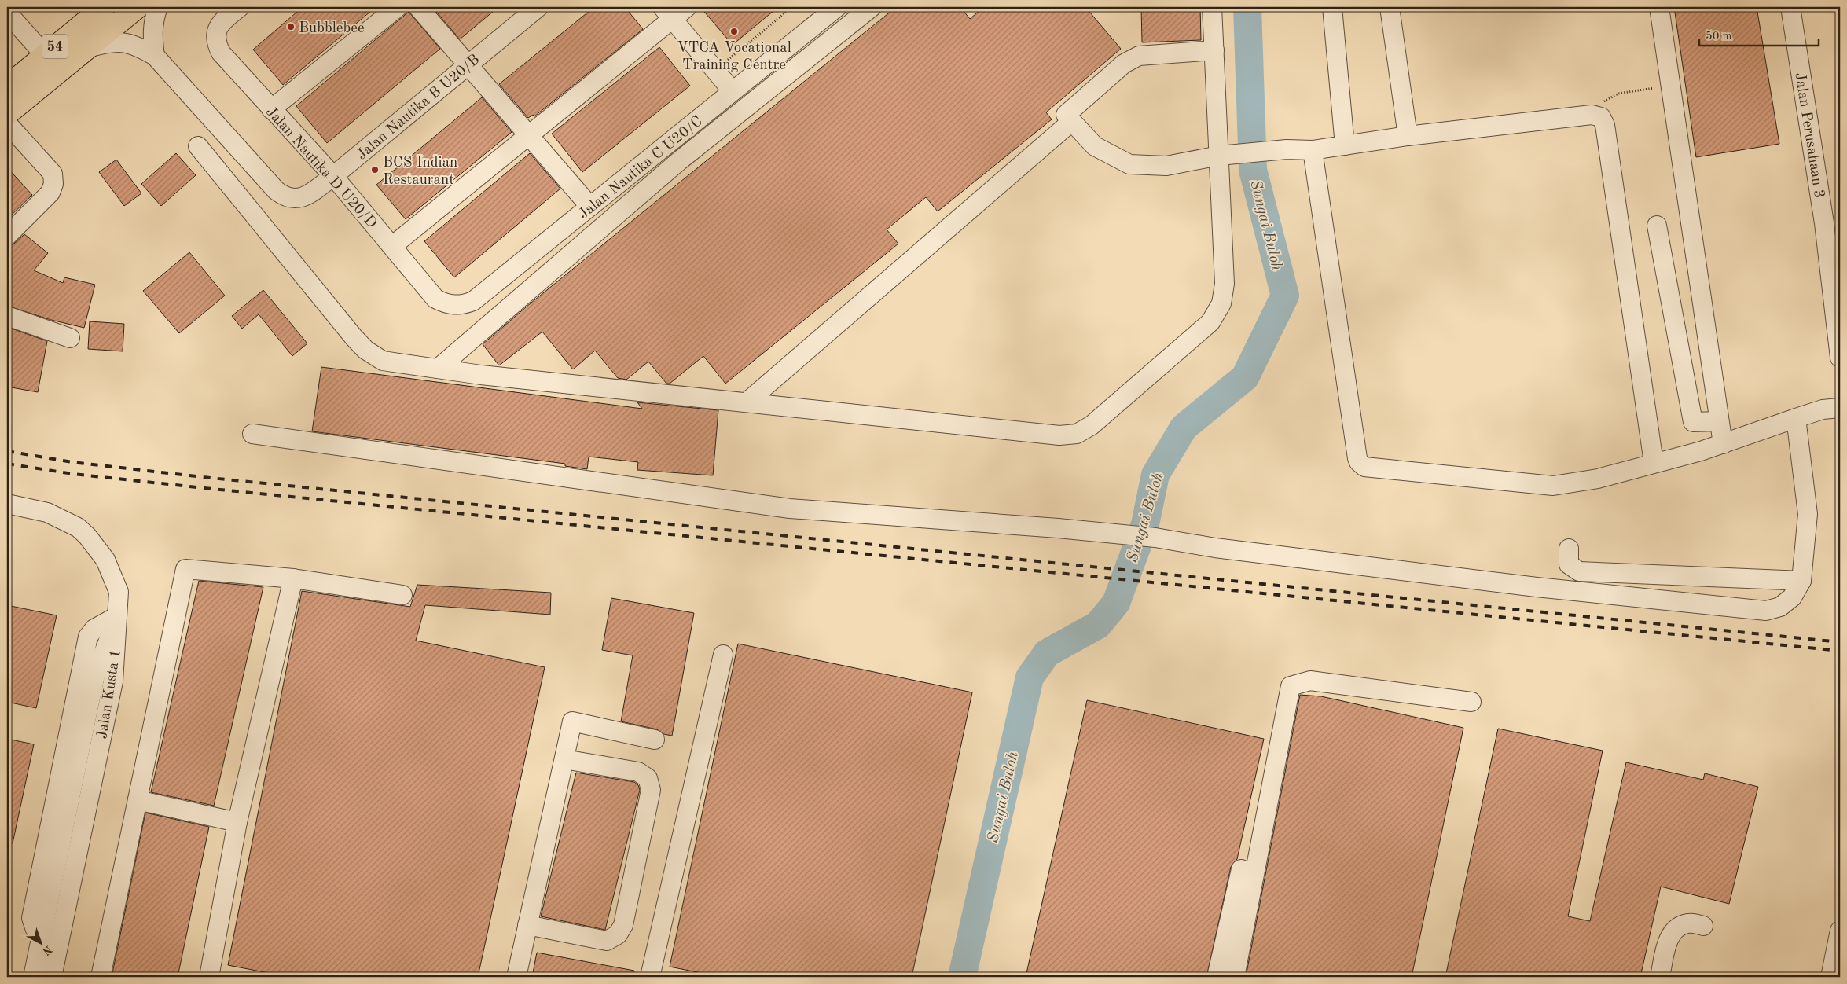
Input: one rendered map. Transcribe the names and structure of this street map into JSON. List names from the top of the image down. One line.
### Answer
{"streets":{"highway":["54"],"street":["Jalan Nautika B U20/B","Jalan Perusahaan 3","Jalan Nautika D U20/D","Jalan Nautika C U20/C","Jalan Kusta 1"]},"crossings":[["Jalan Nautika B U20/B","Jalan Nautika D U20/D"],["Jalan Nautika D U20/D","Jalan Nautika C U20/C"]],"water":["Sungai Buloh"],"places":["Bubblebee","VTCA Vocational Training Centre","BCS Indian Restaurant"],"scale_bar":"50 m","north":"bottom right"}
